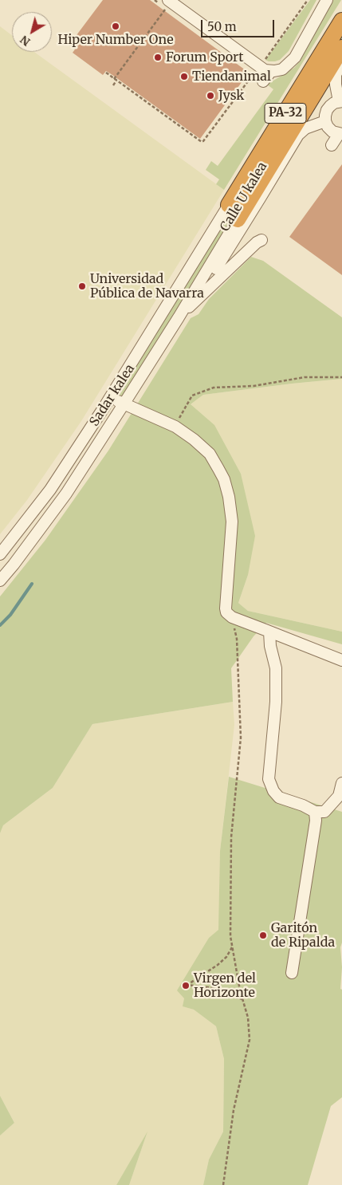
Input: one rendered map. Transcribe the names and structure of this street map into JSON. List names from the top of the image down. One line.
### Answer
{"streets":{"highway":["PA-32"],"street":["Calle U kalea","Sadar kalea"]},"crossings":[["PA-32","Sadar kalea"],["Calle U kalea","Sadar kalea"]],"places":["Hiper Number One","Forum Sport","Tiendanimal","Jysk","Universidad Pública de Navarra","Garitón de Ripalda","Virgen del Horizonte"],"scale_bar":"50 m","north":"bottom left"}
